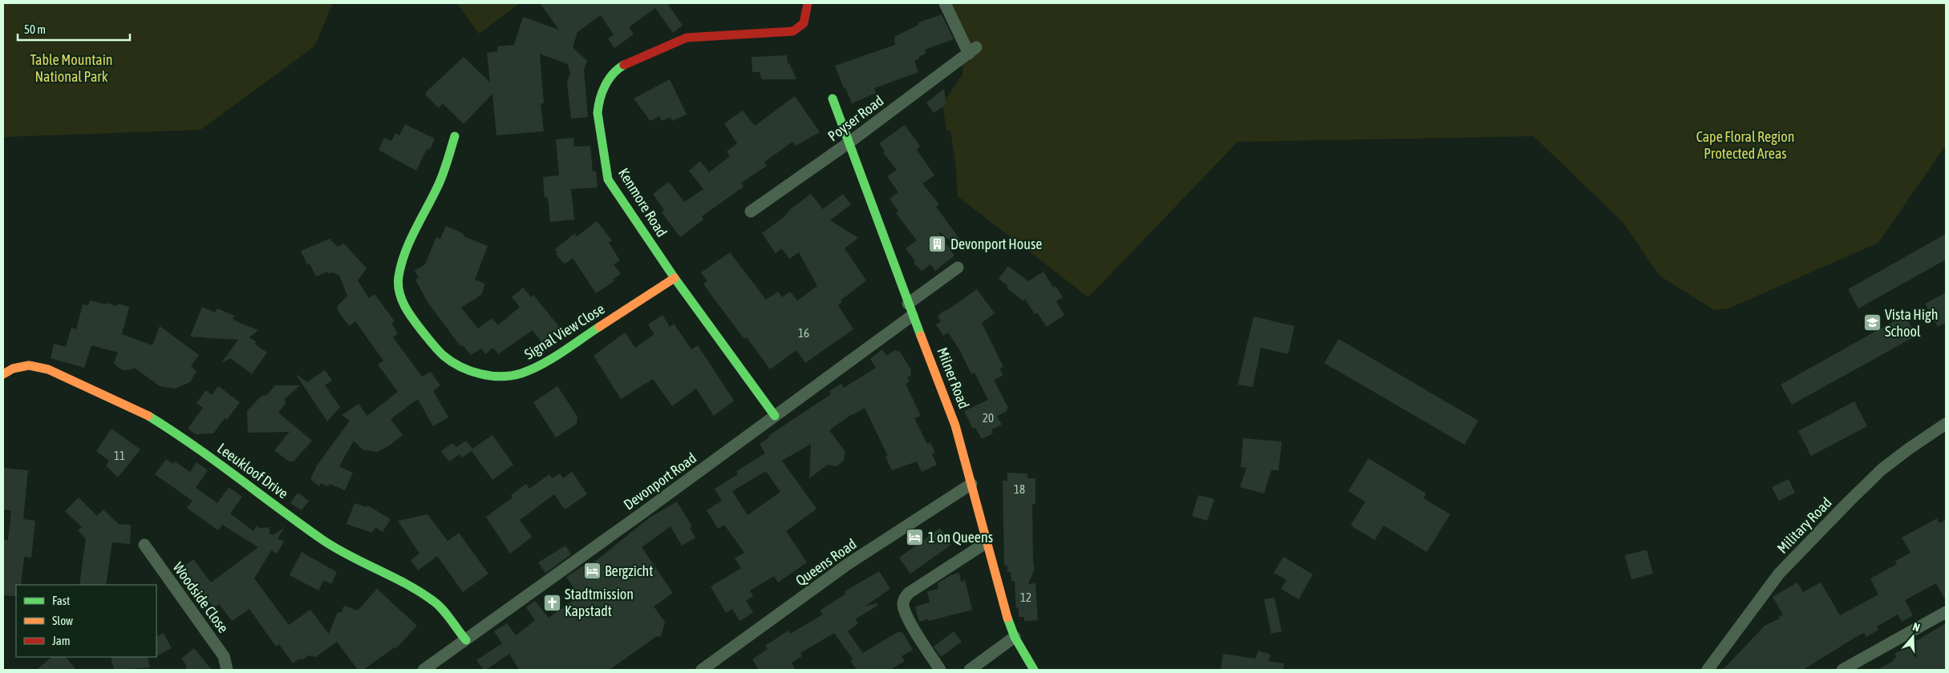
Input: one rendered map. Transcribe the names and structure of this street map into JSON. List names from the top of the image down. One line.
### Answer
{"streets":{"street":["Poyser Road","Kenmore Road","Signal View Close","Milner Road","Leeukloof Drive","Devonport Road","Military Road","Queens Road","Woodside Close"]},"crossings":[["Poyser Road","Milner Road"],["Kenmore Road","Signal View Close"],["Kenmore Road","Devonport Road"],["Milner Road","Devonport Road"],["Milner Road","Queens Road"],["Leeukloof Drive","Devonport Road"]],"parks":["Table Mountain National Park","Cape Floral Region Protected Areas"],"places":{"building":["Devonport House"],"school or university":["Vista High School"],"hotel":["1 on Queens","Bergzicht"],"church":["Stadtmission Kapstadt"]},"house_numbers":["16","20","11","18","12"],"legend":["Fast","Slow","Jam"],"scale_bar":"50 m","north":"top"}
